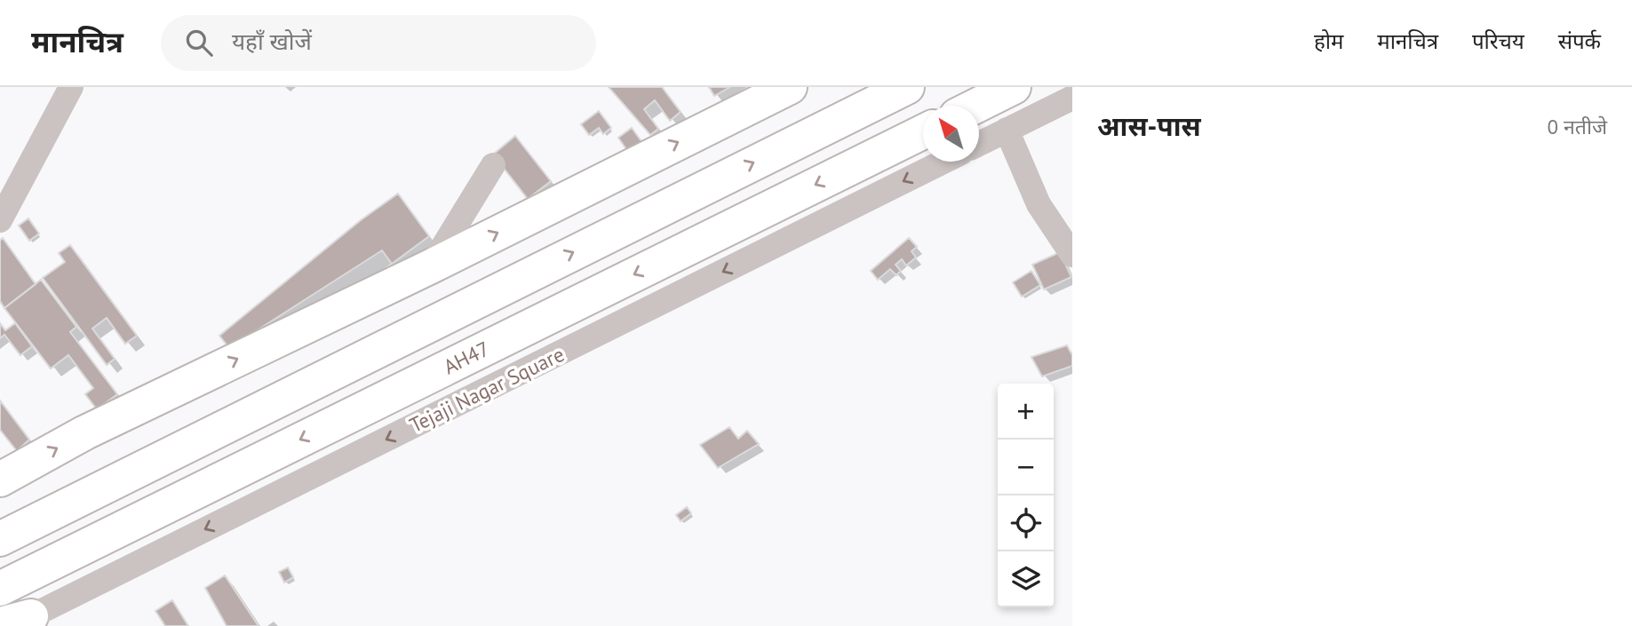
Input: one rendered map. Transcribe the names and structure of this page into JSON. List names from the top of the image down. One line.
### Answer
{"streets":{"highway":["AH47"],"street":["Tejaji Nagar Square"]},"one_way":["Tejaji Nagar Square"],"north":"top left","page":{"header":"मानचित्र","search":"यहाँ खोजें","nav":["होम","मानचित्र","परिचय","संपर्क"],"heading":["आस-पास","0 नतीजे"],"map_buttons":["+","−"]}}
